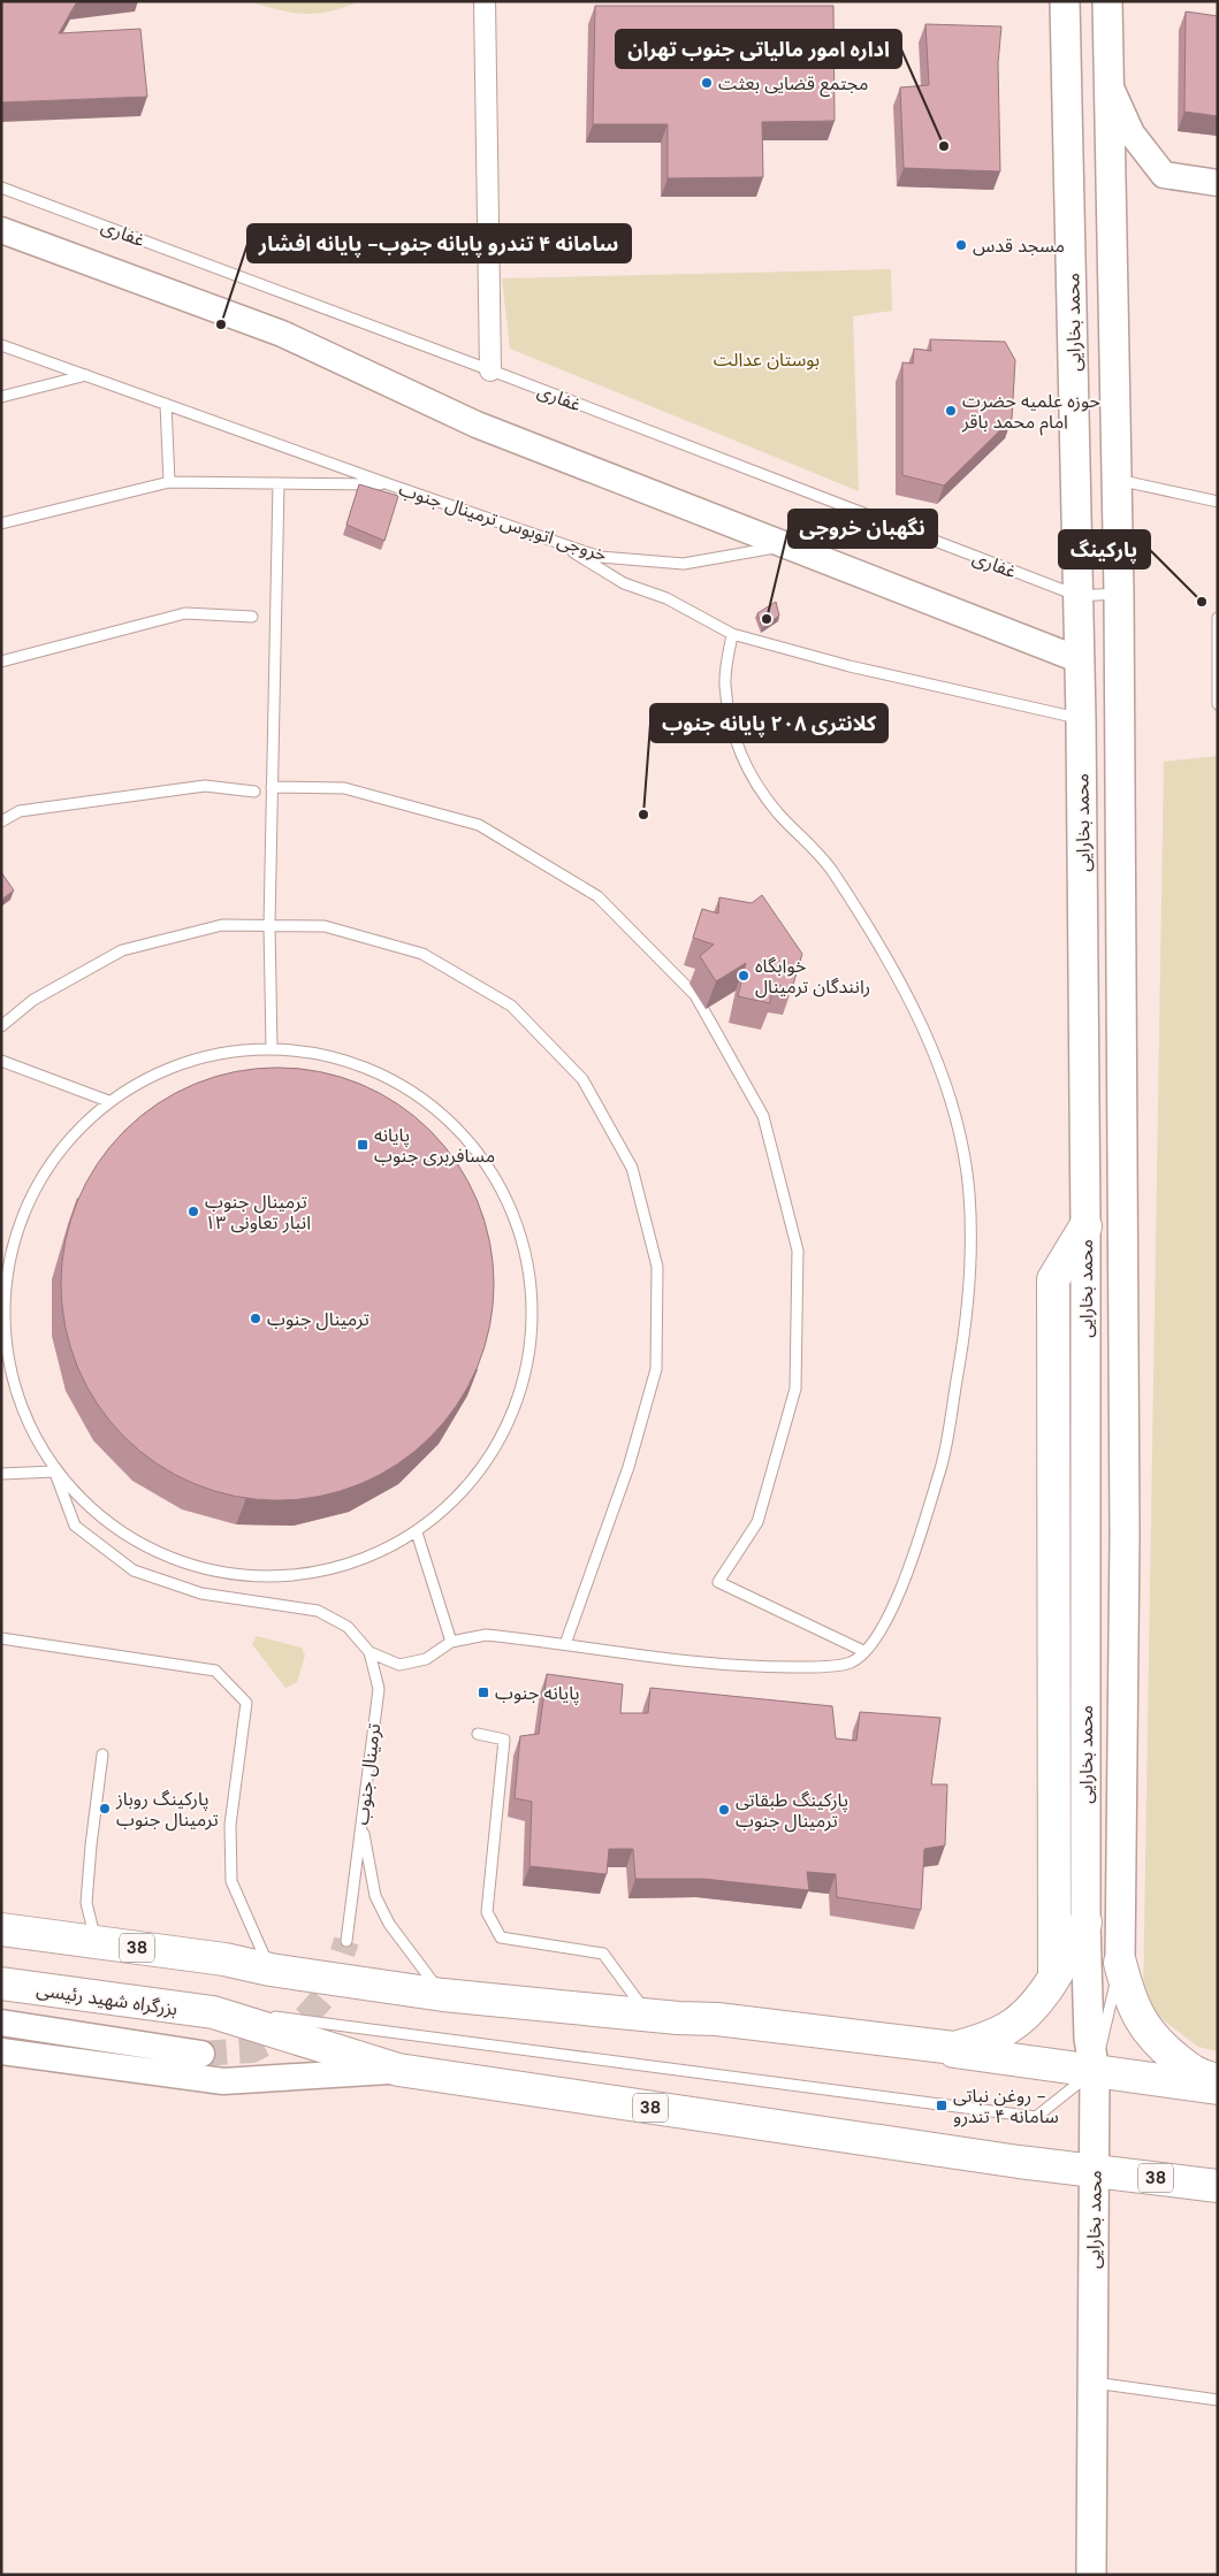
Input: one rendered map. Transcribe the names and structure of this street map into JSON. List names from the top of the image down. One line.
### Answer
{"streets":{"highway":["38","بزرگراه شهید رئیسی"],"main road":["محمد بخارایی"],"street":["غفاری"],"lane":["خروجی اتوبوس ترمینال جنوب","ترمینال جنوب"]},"crossings":[["غفاری","محمد بخارایی"],["غفاری","خروجی اتوبوس ترمینال جنوب"],["محمد بخارایی","38"],["38","بزرگراه شهید رئیسی"]],"parks":["بوستان عدالت"],"places":{"other":["مجتمع قضایی بعثت","اداره امور مالیاتی جنوب تهران","مسجد قدس","سامانه ۴ تندرو پایانه جنوب- پایانه افشار","حوزه علمیه حضرت امام محمد باقر","پارکینگ","نگهبان خروجی","کلانتری ۲۰۸ پایانه جنوب","خوابگاه رانندگان ترمینال","ترمینال جنوب انبار تعاونی ۱۳","ترمینال جنوب","پارکینگ روباز ترمینال جنوب","پارکینگ طبقاتی ترمینال جنوب"],"transit":["پایانه مسافربری جنوب","پایانه جنوب","روغن نباتی - سامانه ۴ تندرو"]}}
